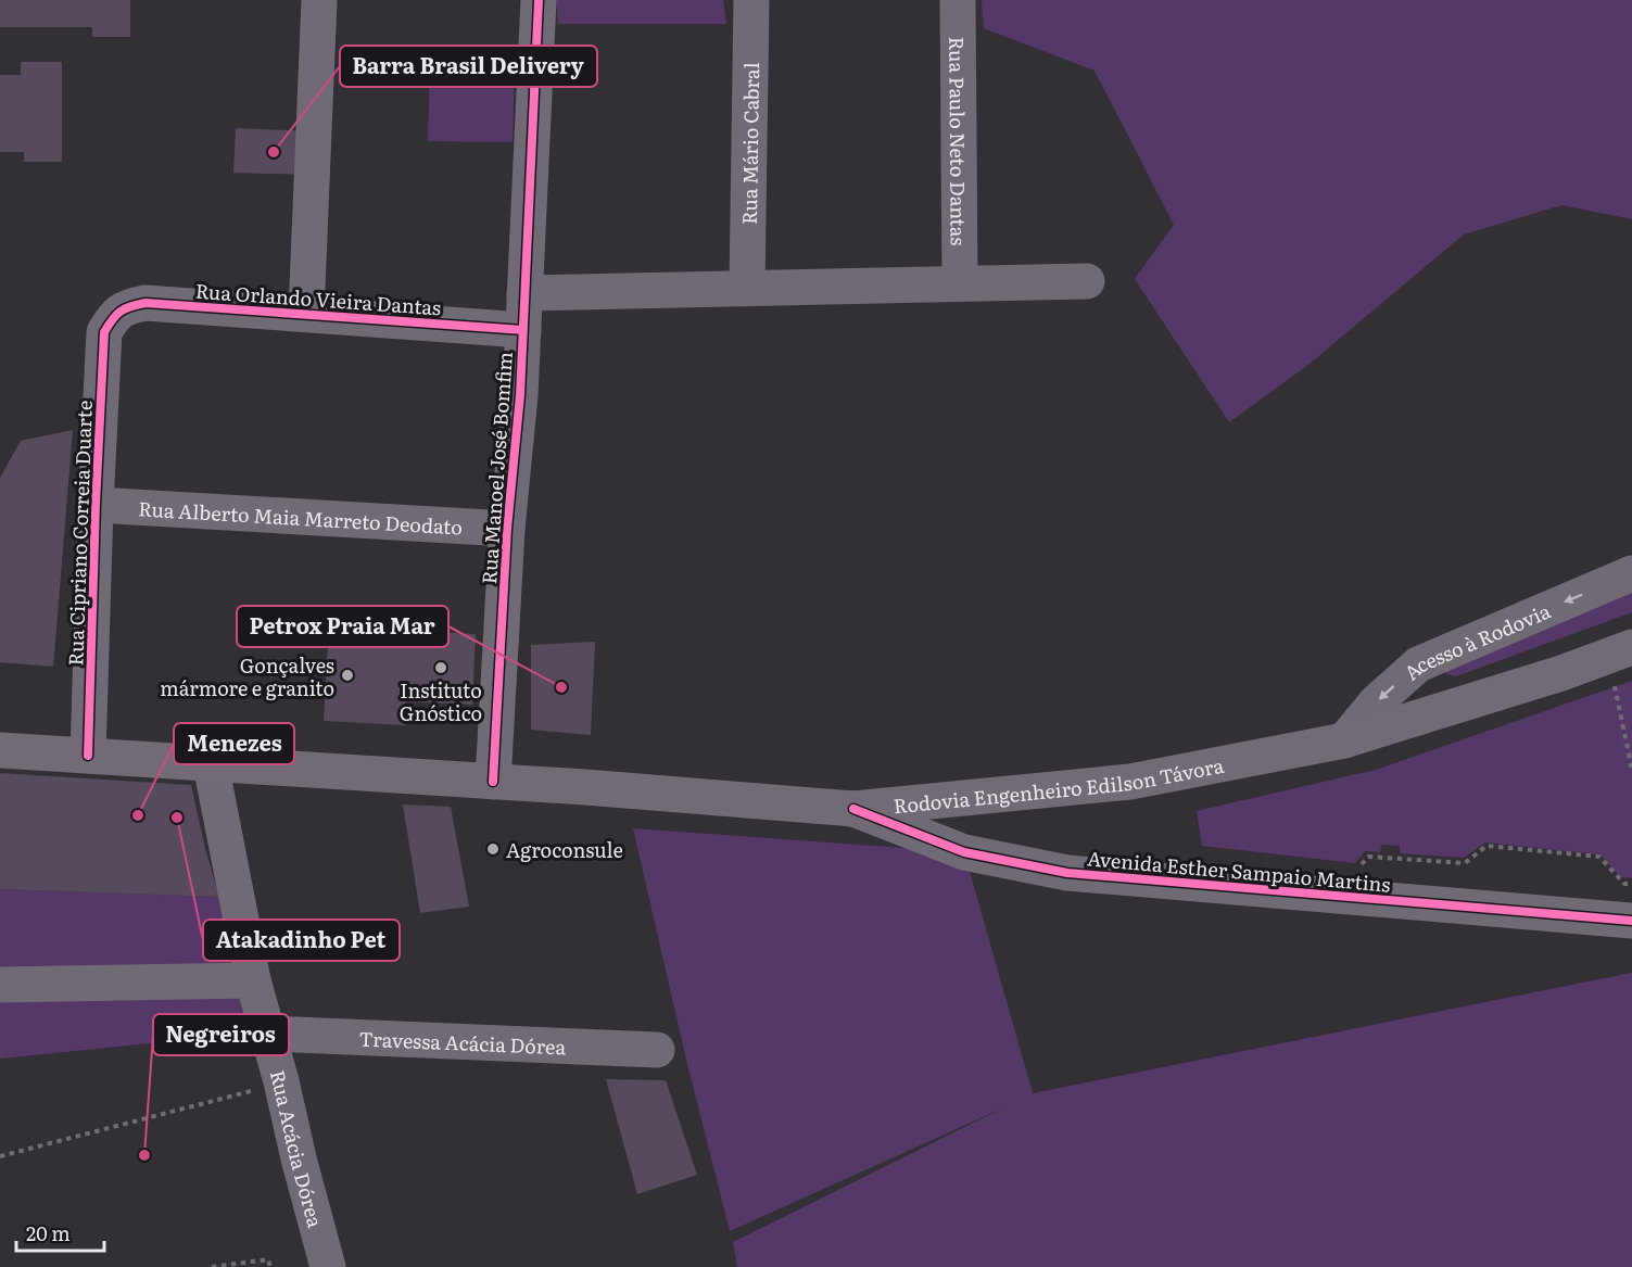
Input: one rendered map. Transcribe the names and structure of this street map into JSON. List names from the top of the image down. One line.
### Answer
{"streets":{"main road":["Rodovia Engenheiro Edilson Távora"],"street":["Rua Paulo Neto Dantas","Rua Mário Cabral","Rua Orlando Vieira Dantas","Rua Manoel José Bomfim","Rua Alberto Maia Marreto Deodato","Rua Cipriano Correia Duarte","Acesso à Rodovia","Avenida Esther Sampaio Martins","Travessa Acácia Dórea","Rua Acácia Dórea"]},"crossings":[["Rua Orlando Vieira Dantas","Rua Manoel José Bomfim"],["Rua Orlando Vieira Dantas","Rua Cipriano Correia Duarte"],["Rua Manoel José Bomfim","Rua Alberto Maia Marreto Deodato"],["Rua Manoel José Bomfim","Rodovia Engenheiro Edilson Távora"],["Rua Alberto Maia Marreto Deodato","Rua Cipriano Correia Duarte"],["Rua Cipriano Correia Duarte","Rodovia Engenheiro Edilson Távora"],["Acesso à Rodovia","Rodovia Engenheiro Edilson Távora"],["Rodovia Engenheiro Edilson Távora","Avenida Esther Sampaio Martins"],["Rodovia Engenheiro Edilson Távora","Rua Acácia Dórea"],["Travessa Acácia Dórea","Rua Acácia Dórea"]],"one_way":["Acesso à Rodovia"],"places":["Barra Brasil Delivery","Instituto Gnóstico","Gonçalves mármore e granito","Petrox Praia Mar","Menezes","Atakadinho Pet","Agroconsule","Negreiros"],"scale_bar":"20 m"}
